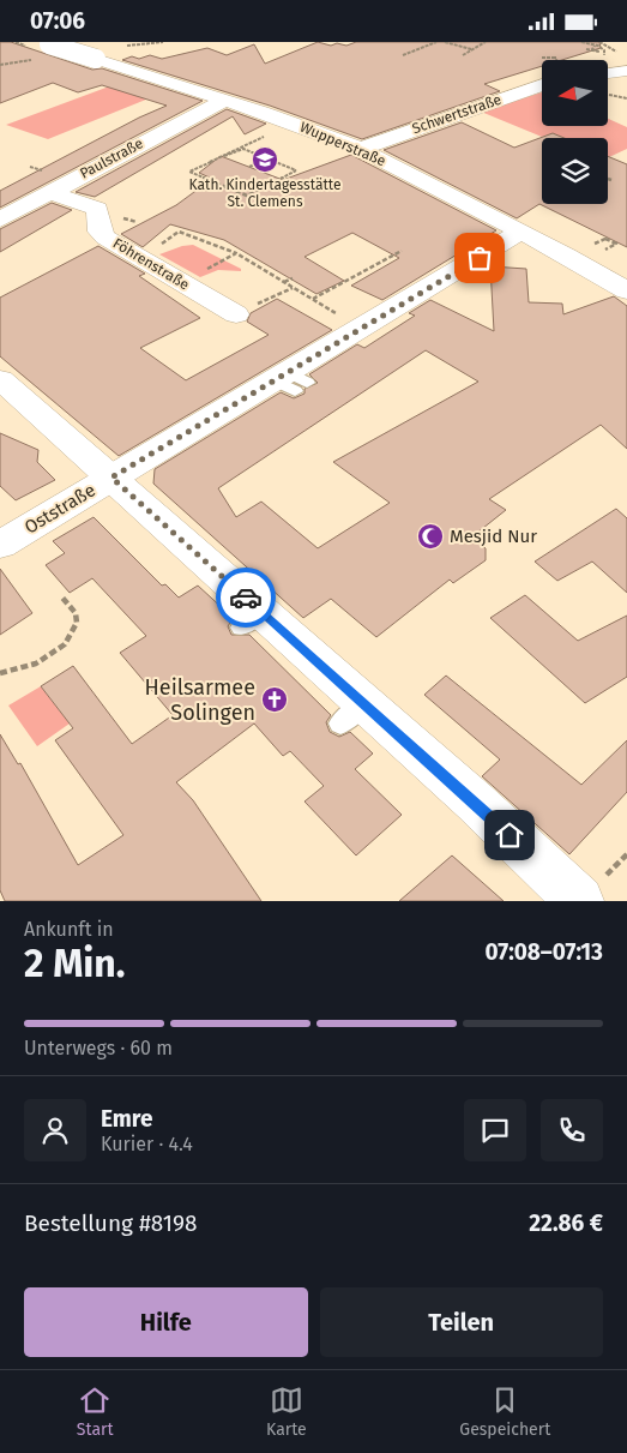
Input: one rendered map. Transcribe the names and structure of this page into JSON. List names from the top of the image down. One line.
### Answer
{"streets":{"street":["Schwertstraße","Wupperstraße","Paulstraße","Föhrenstraße","Oststraße"]},"crossings":[["Schwertstraße","Wupperstraße"],["Wupperstraße","Paulstraße"],["Wupperstraße","Oststraße"],["Paulstraße","Föhrenstraße"]],"places":{"school or university":["Kath. Kindertagesstätte St. Clemens"],"mosque":["Mesjid Nur"],"church":["Heilsarmee Solingen"]},"north":"left","page":{"status":"07:06","heading":["2 Min.","Ankunft in","07:08–07:13"],"panel":["Emre","Kurier · 4.4","Bestellung #8198","22.86 €"],"bar":"Unterwegs · 60 m","buttons":["Hilfe","Teilen"],"tabs":["Start","Karte","Gespeichert"]}}
